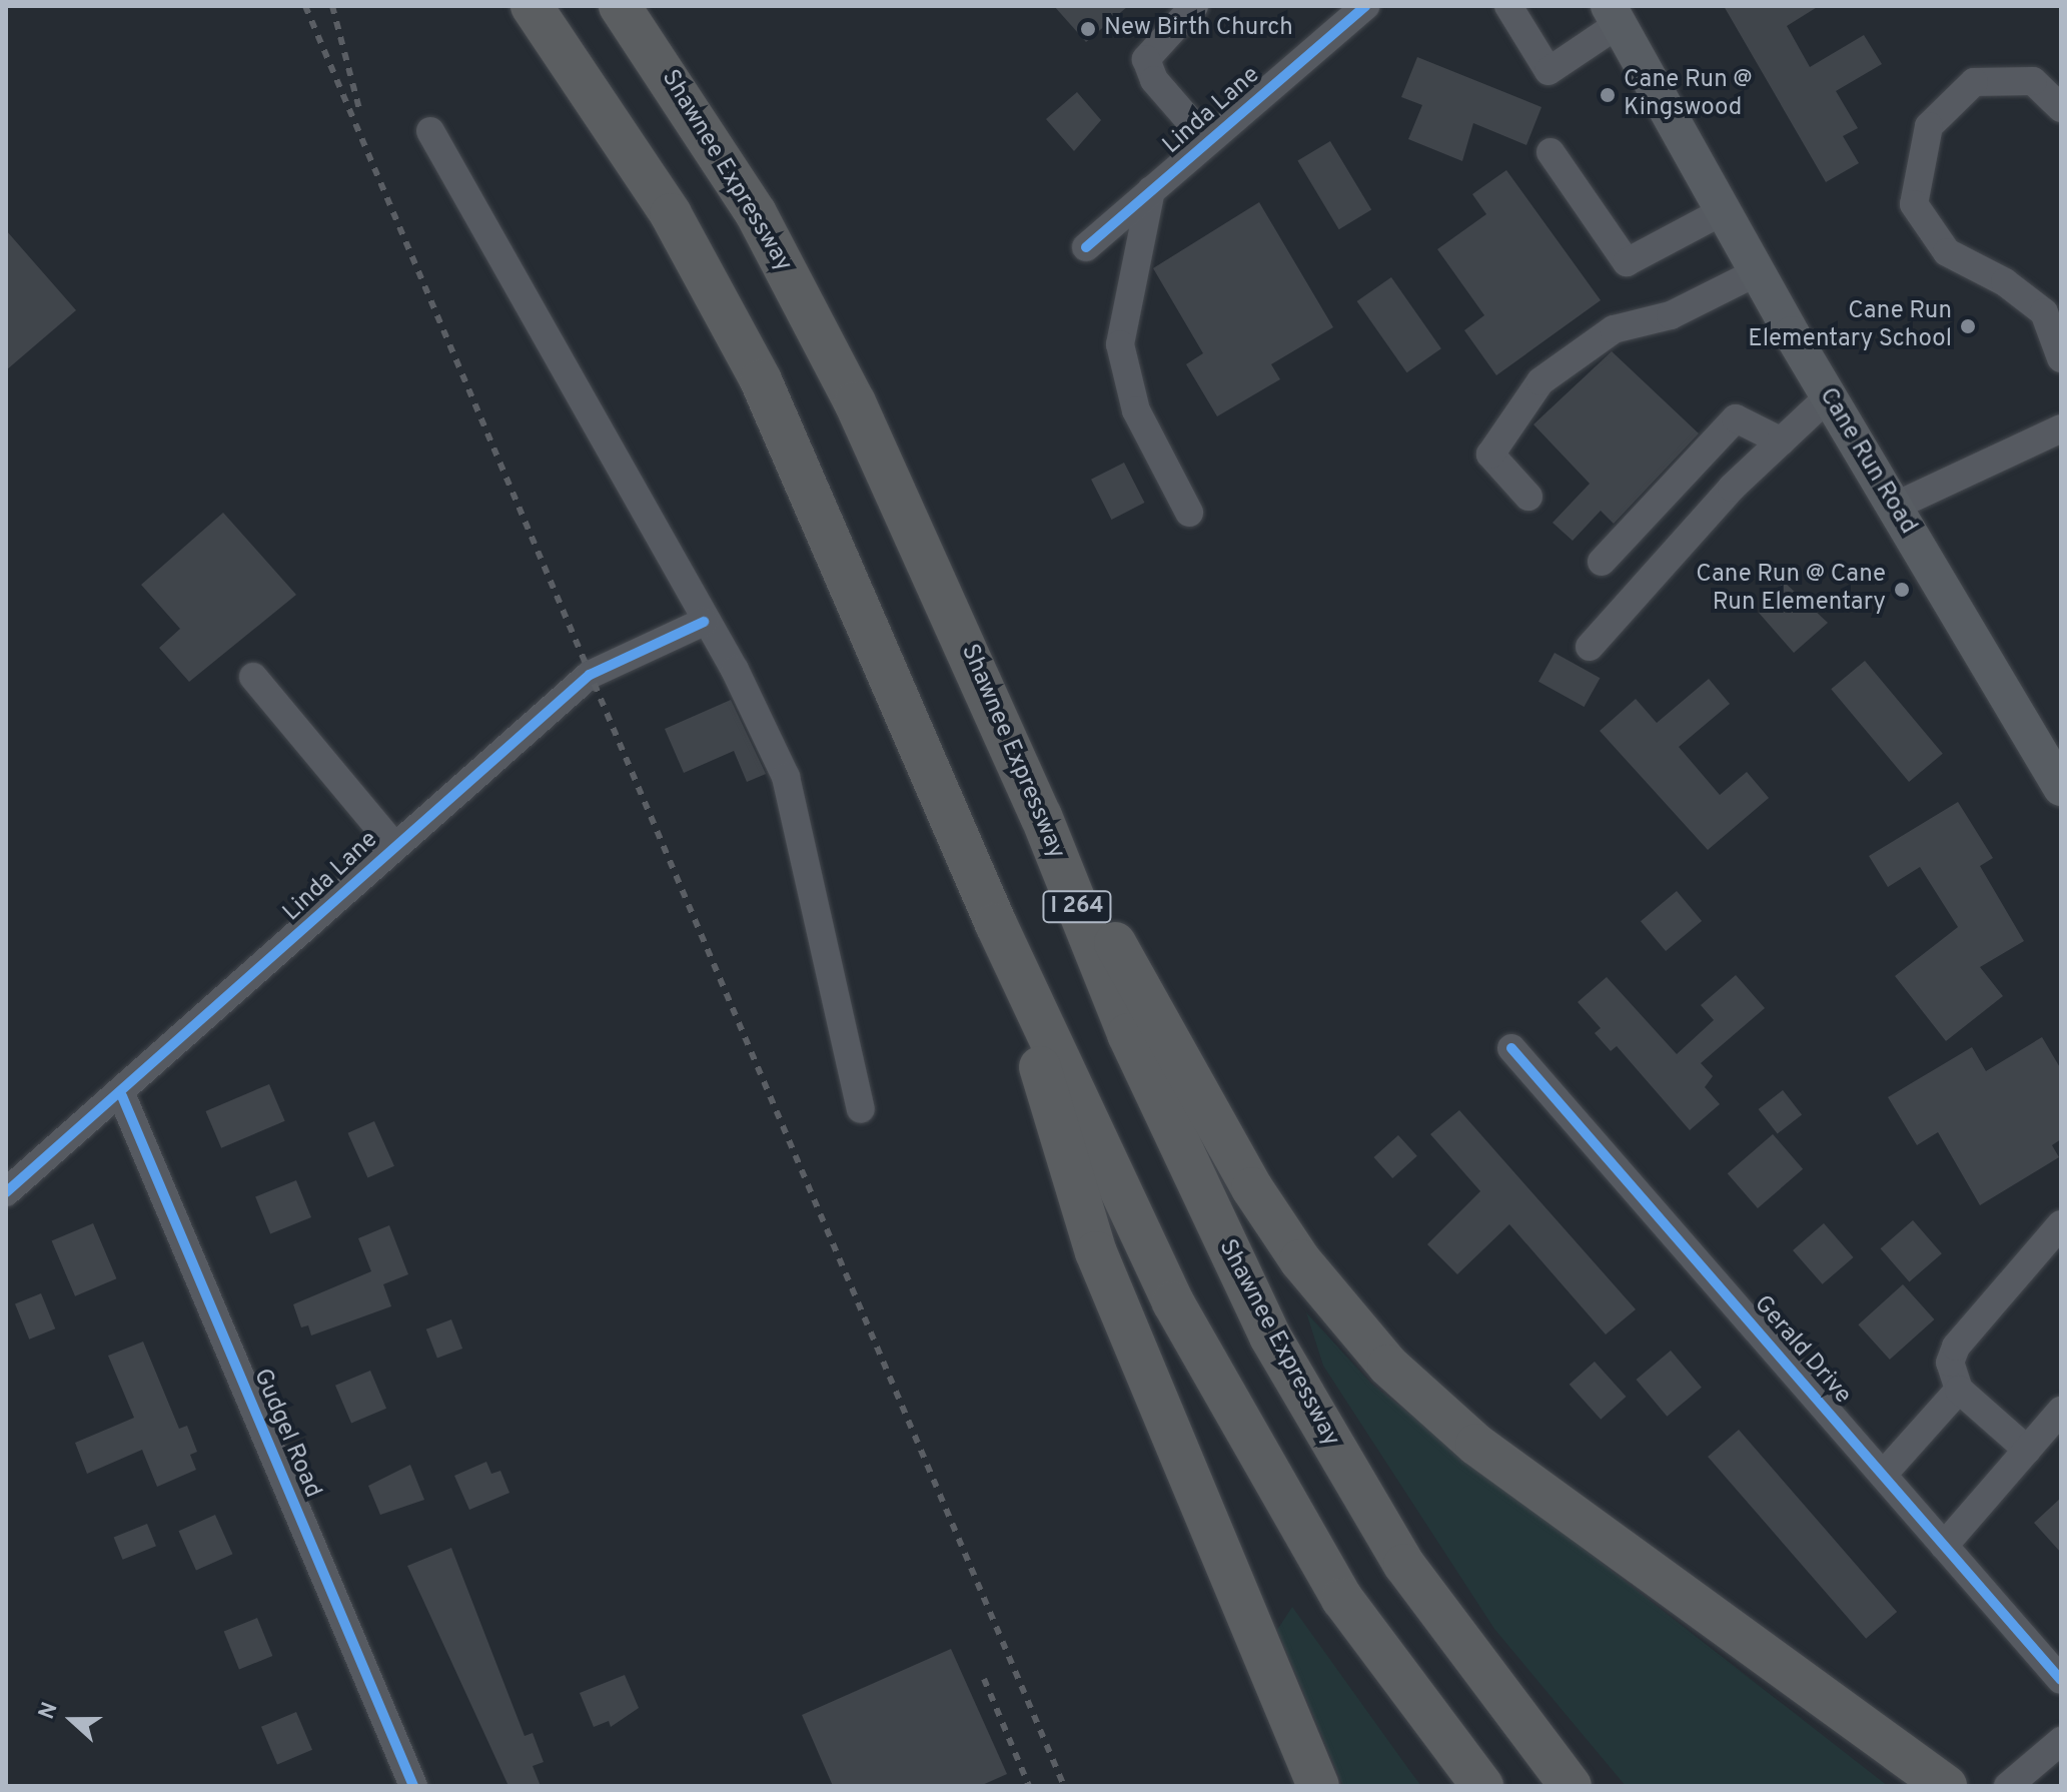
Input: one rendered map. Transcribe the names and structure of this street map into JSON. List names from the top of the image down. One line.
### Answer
{"streets":{"highway":["Shawnee Expressway","I 264"],"main road":["Cane Run Road"],"street":["Linda Lane","Gerald Drive","Gudgel Road"]},"crossings":[["Linda Lane","Gudgel Road"]],"places":["New Birth Church","Cane Run @ Kingswood","Cane Run Elementary School","Cane Run @ Cane Run Elementary"],"north":"left"}
